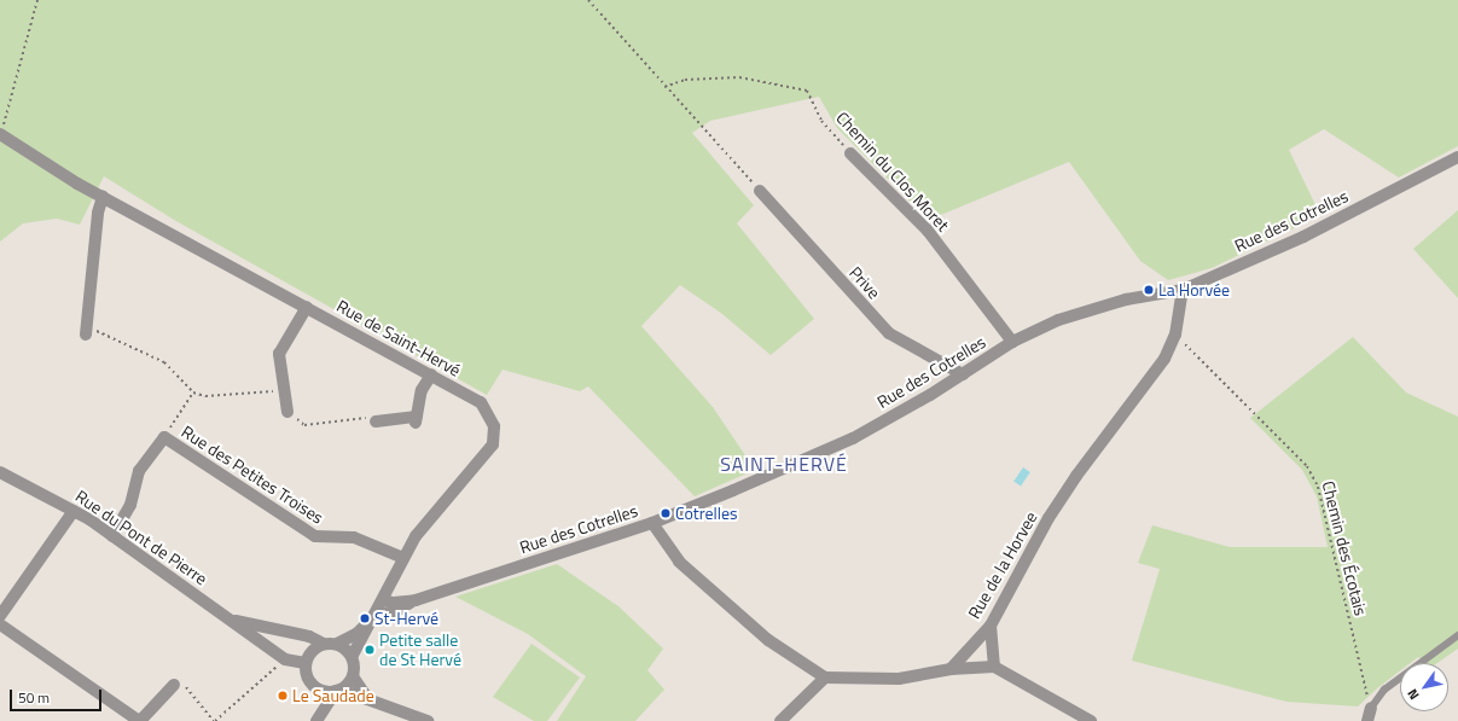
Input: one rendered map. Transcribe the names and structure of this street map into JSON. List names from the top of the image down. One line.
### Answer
{"streets":{"street":["Chemin du Clos Moret","Rue des Cotrelles","Prive","Rue de Saint-Hervé","Rue des Petites Troises","Rue du Pont de Pierre","Rue de la Horvee"],"path":["Chemin des Écotais"]},"crossings":[["Chemin du Clos Moret","Rue des Cotrelles"],["Rue des Cotrelles","Prive"],["Rue des Cotrelles","Rue de Saint-Hervé"],["Rue des Cotrelles","Rue de la Horvee"],["Rue de Saint-Hervé","Rue des Petites Troises"],["Rue des Petites Troises","Rue du Pont de Pierre"],["Chemin des Écotais","Rue de la Horvee"]],"districts":["SAINT-HERVÉ"],"places":["La Horvée","Cotrelles","St-Hervé","Petite salle de St Hervé","Le Saudade"],"scale_bar":"50 m","north":"bottom left"}
